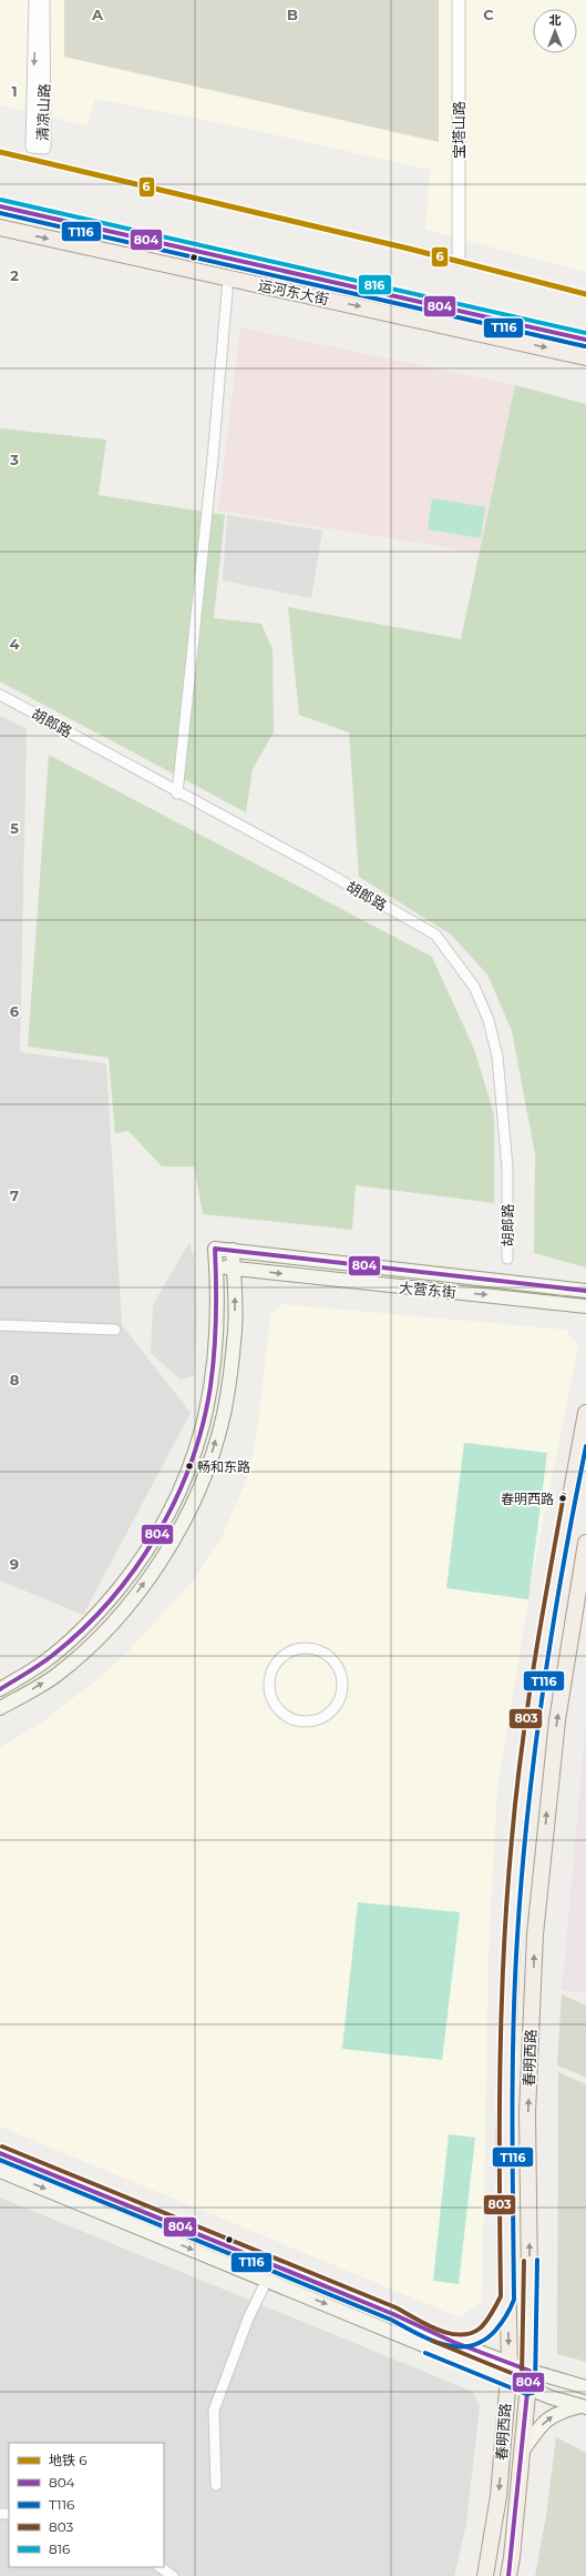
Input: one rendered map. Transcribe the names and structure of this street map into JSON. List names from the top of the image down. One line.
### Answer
{"streets":{"main road":["运河东大街","大营东街","春明西路"],"street":["清凉山路","宝塔山路","胡郎路"]},"places":["畅和东路","春明西路"],"lines":["metro line 6","transit line 816","transit line 804","transit line T116","transit line 803"],"legend":["地铁 6","804","T116","803","816"],"north":"top","grid":{"columns":["A","B","C"],"rows":["1","2","3","4","5","6","7","8","9"]}}
